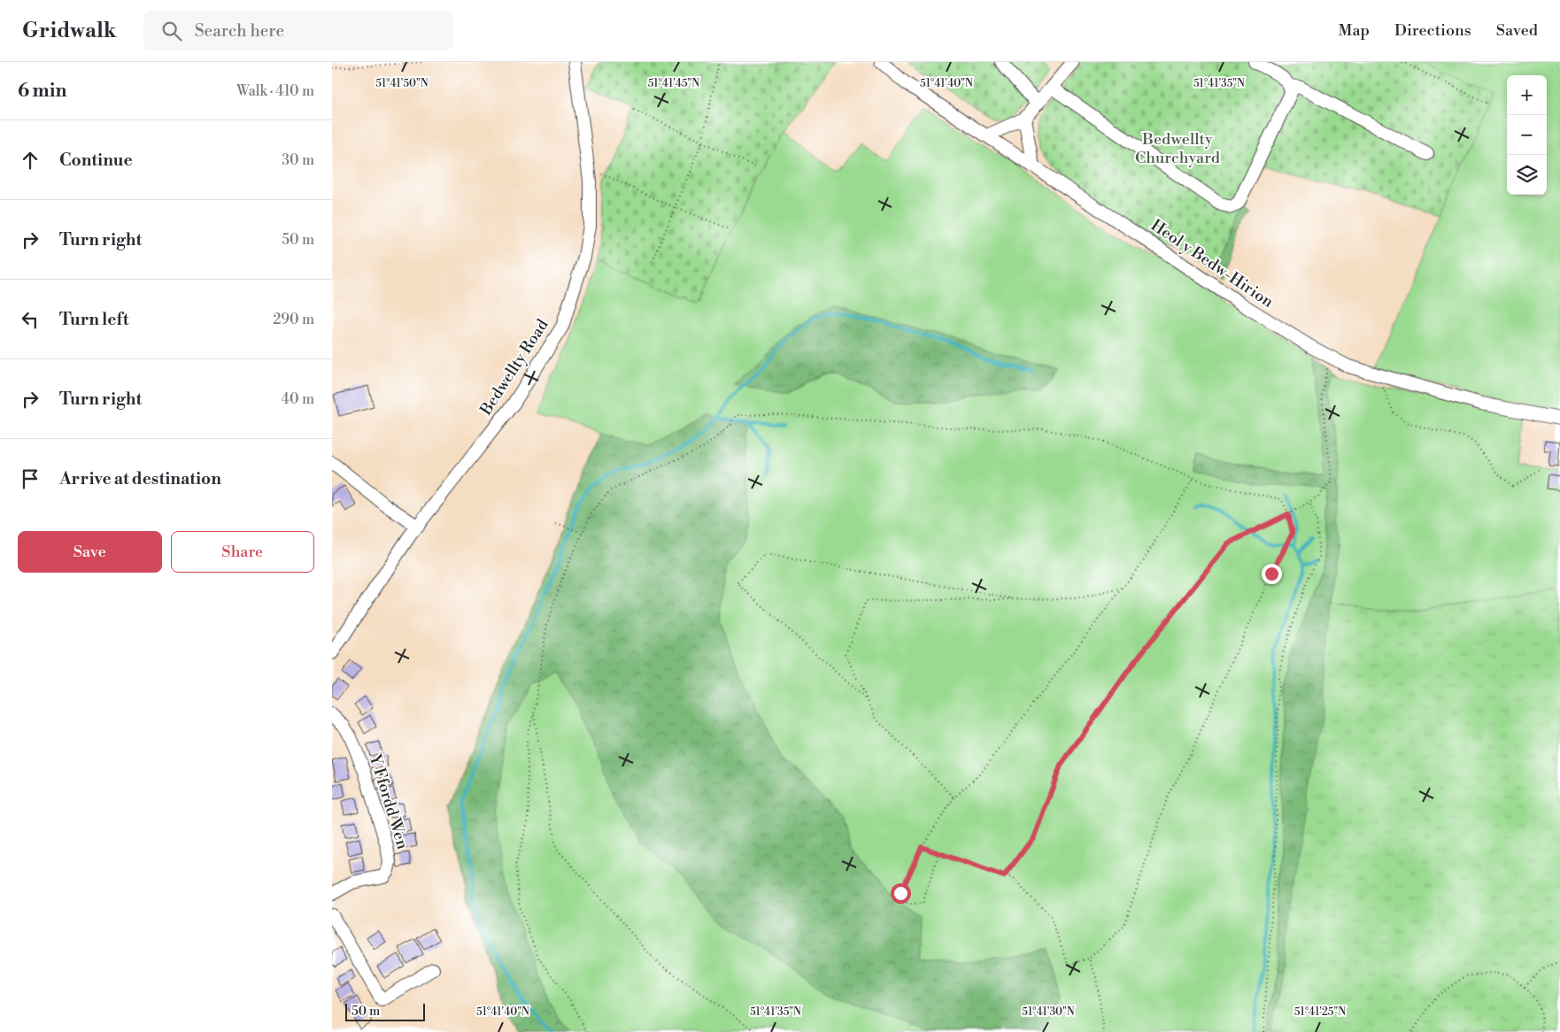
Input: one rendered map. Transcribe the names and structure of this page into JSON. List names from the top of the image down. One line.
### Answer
{"streets":{"street":["Heol y Bedw-Hirion","Bedwellty Road","Y Ffordd Wen"]},"parks":["Bedwellty Churchyard"],"scale_bar":"50 m","page":{"header":"Gridwalk","search":"Search here","nav":["Map","Directions","Saved"],"heading":["6 min","Walk · 410 m"],"map_buttons":["+","−"],"list":[["Continue","30 m"],["Turn right","50 m"],["Turn left","290 m"],["Turn right","40 m"],"Arrive at destination"],"buttons":["Save","Share"],"scale":"50 m"},"coordinates":["51°41'50\"N","51°41'45\"N","51°41'40\"N","51°41'35\"N","51°41'30\"N","51°41'25\"N"]}
